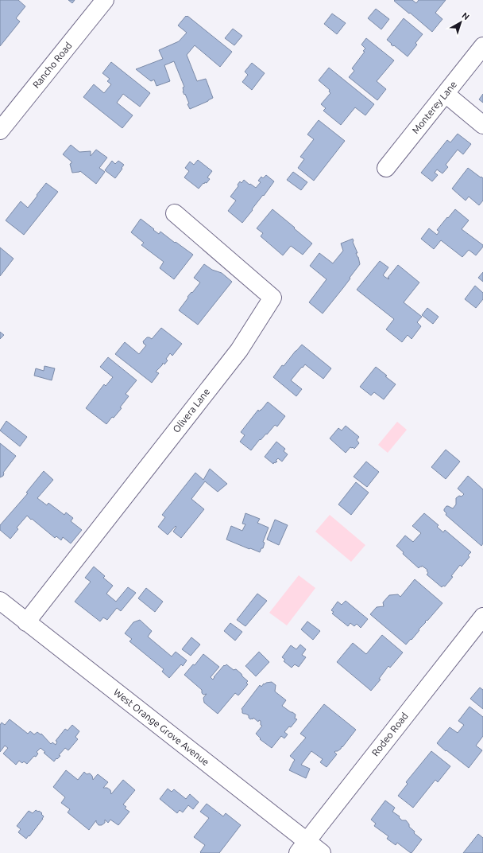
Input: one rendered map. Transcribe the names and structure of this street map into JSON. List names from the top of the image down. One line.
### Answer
{"streets":{"street":["Rancho Road","Monterey Lane","Olivera Lane","West Orange Grove Avenue","Rodeo Road"]},"crossings":[["Olivera Lane","West Orange Grove Avenue"],["West Orange Grove Avenue","Rodeo Road"]],"north":"top right"}
